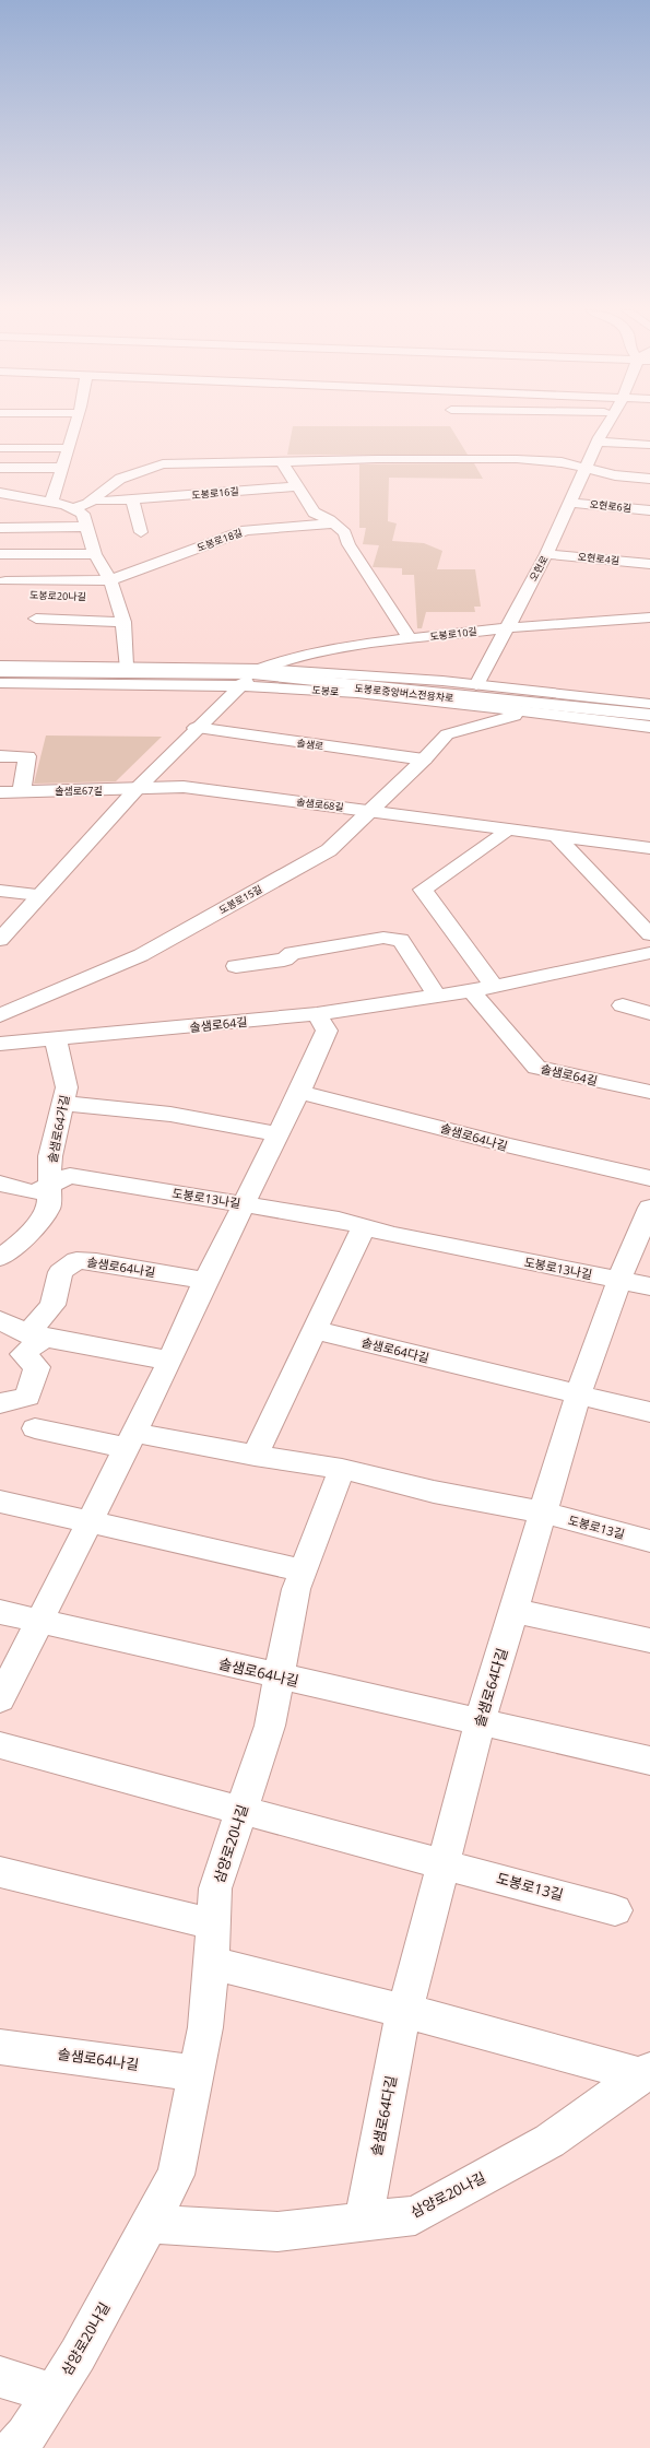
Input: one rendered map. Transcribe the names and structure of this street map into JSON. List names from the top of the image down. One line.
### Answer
{"streets":{"street":["도봉로16길","오현로6길","도봉로18길","오현로4길","오현로","도봉로20나길","도봉로10길","도봉로","도봉로중앙버스전용차로","솔샘로","솔샘로67길","솔샘로68길","도봉로15길","솔샘로64길","솔샘로64가길","솔샘로64나길","도봉로13나길","솔샘로64다길","도봉로13길","삼양로20나길"]},"crossings":[["오현로6길","오현로"],["도봉로18길","도봉로20나길"],["오현로4길","오현로"],["오현로","도봉로10길"],["오현로","도봉로"],["도봉로10길","도봉로"],["도봉로10길","도봉로중앙버스전용차로"],["도봉로","도봉로중앙버스전용차로"],["솔샘로","도봉로15길"],["솔샘로67길","솔샘로68길"],["솔샘로68길","도봉로15길"],["솔샘로64길","솔샘로64가길"],["솔샘로64가길","도봉로13나길"],["솔샘로64나길","솔샘로64다길"],["솔샘로64나길","삼양로20나길"],["도봉로13나길","솔샘로64다길"],["솔샘로64다길","도봉로13길"],["솔샘로64다길","삼양로20나길"]]}
